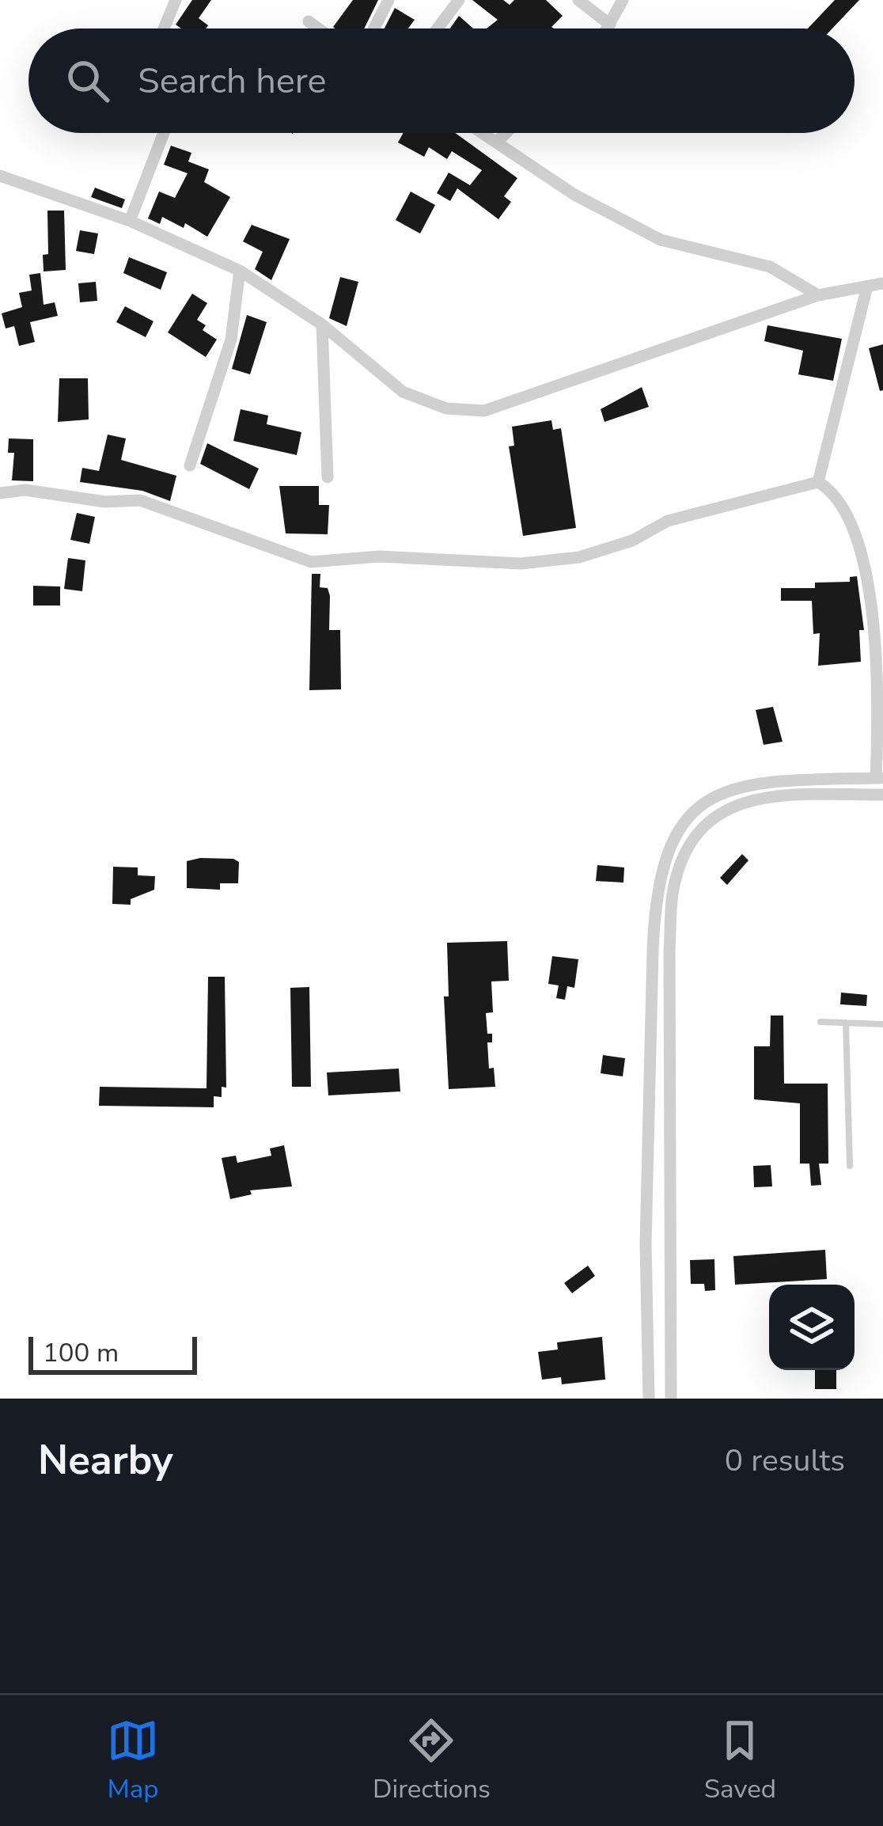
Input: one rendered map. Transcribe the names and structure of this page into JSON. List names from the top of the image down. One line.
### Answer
{"scale_bar":"100 m","page":{"search":"Search here","scale":"100 m","heading":["Nearby","0 results"],"nav":["Map","Directions","Saved"]}}
